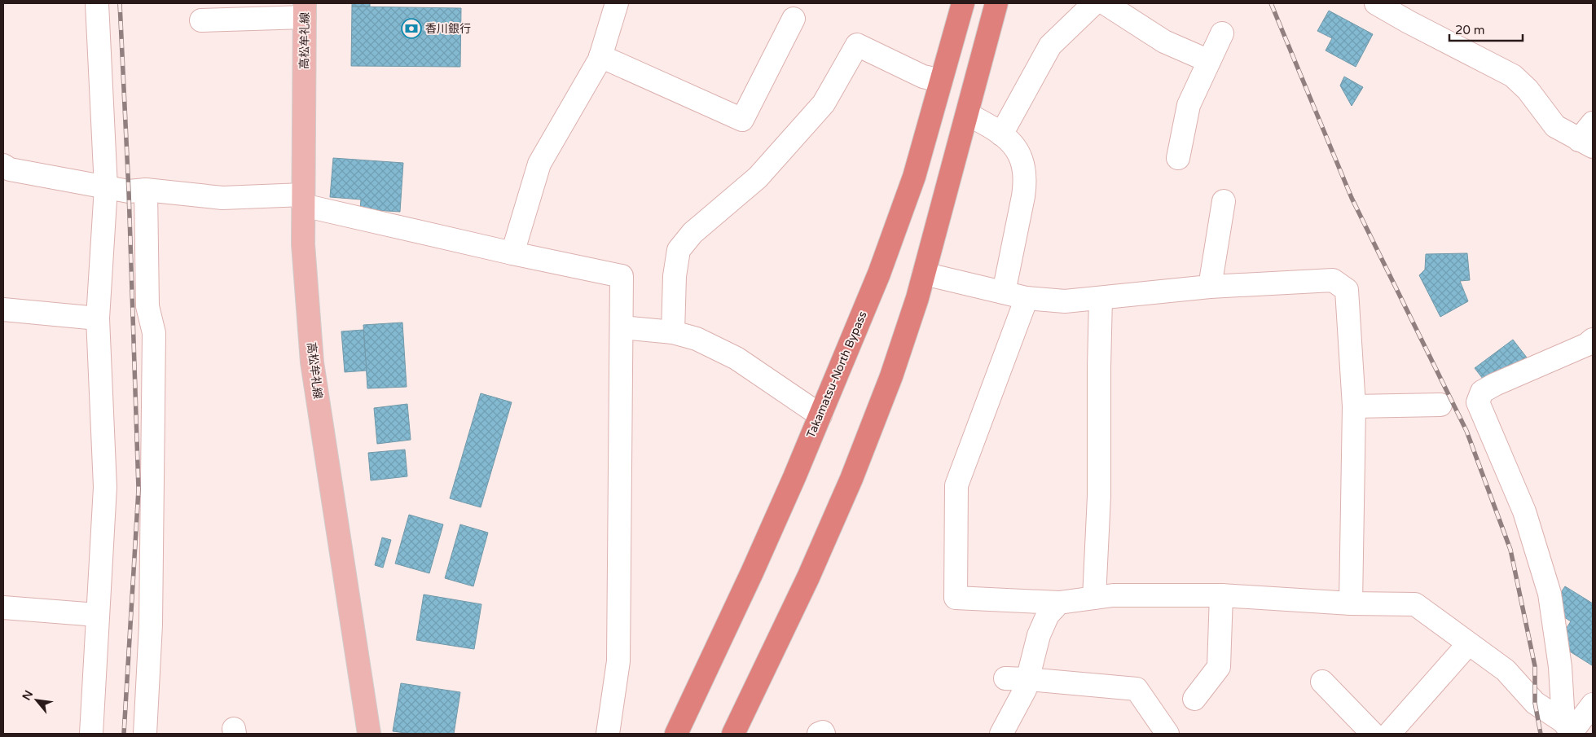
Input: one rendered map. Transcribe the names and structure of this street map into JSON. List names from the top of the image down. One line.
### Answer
{"streets":{"highway":["Takamatsu-North Bypass"],"main road":["高松牟礼線"]},"places":{"bank":["香川銀行"]},"scale_bar":"20 m","north":"top left"}
